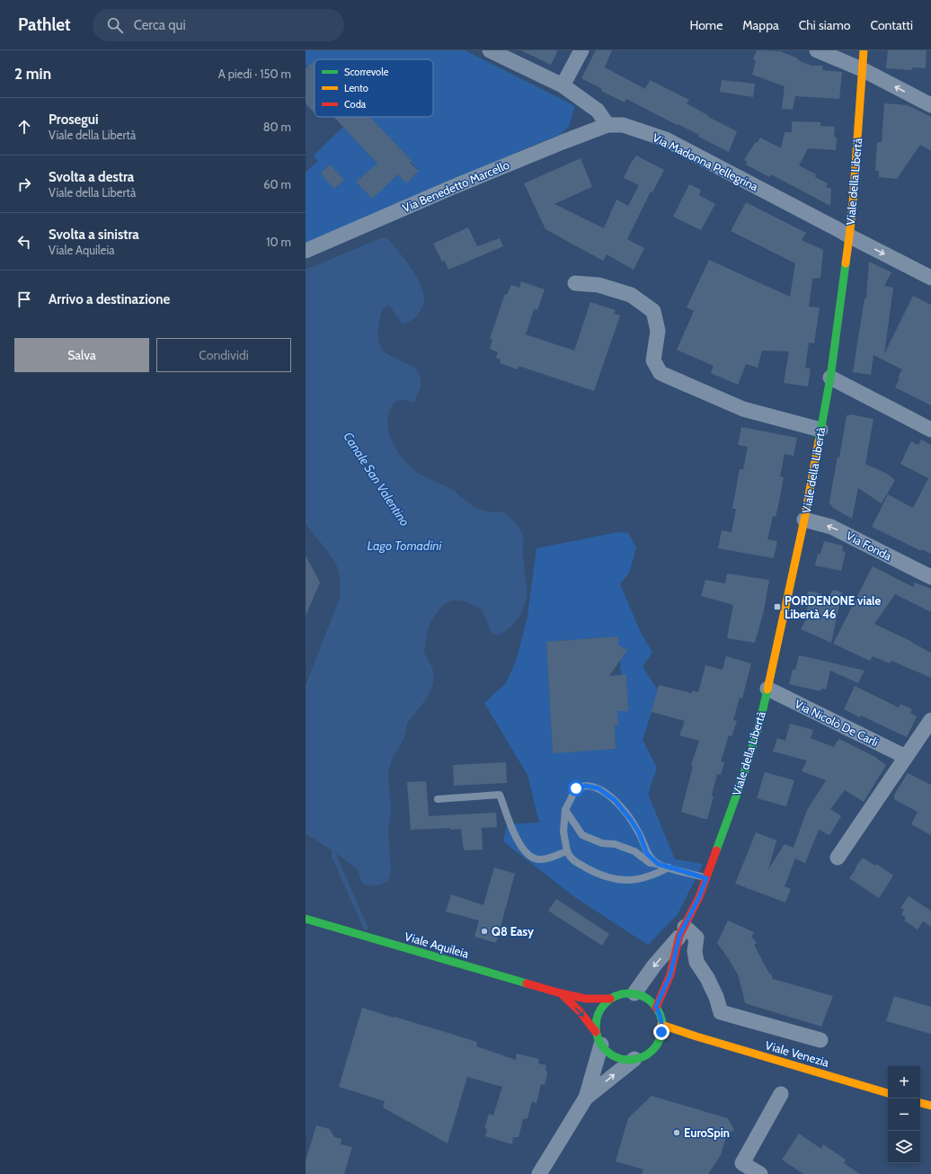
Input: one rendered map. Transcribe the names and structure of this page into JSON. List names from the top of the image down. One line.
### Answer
{"streets":{"street":["Via Madonna Pellegrina","Viale della Libertà","Via Benedetto Marcello","Via Fonda","Via Nicolò De Carli","Viale Aquileia","Viale Venezia"]},"crossings":[["Via Madonna Pellegrina","Viale della Libertà"],["Via Madonna Pellegrina","Via Benedetto Marcello"],["Viale della Libertà","Via Fonda"],["Viale della Libertà","Via Nicolò De Carli"],["Viale della Libertà","Viale Aquileia"],["Viale della Libertà","Viale Venezia"],["Viale Aquileia","Viale Venezia"]],"water":["Canale San Valentino","Lago Tomadini"],"places":{"transit":["PORDENONE viale Libertà 46"],"other":["Q8 Easy","EuroSpin"]},"legend":["Scorrevole","Lento","Coda"],"page":{"header":"Pathlet","search":"Cerca qui","nav":["Home","Mappa","Chi siamo","Contatti"],"heading":["2 min","A piedi · 150 m"],"list":[["Prosegui","Viale della Libertà","80 m"],["Svolta a destra","Viale della Libertà","60 m"],["Svolta a sinistra","Viale Aquileia","10 m"],"Arrivo a destinazione"],"buttons":["Salva","Condividi"],"map_buttons":["+","−"]}}
